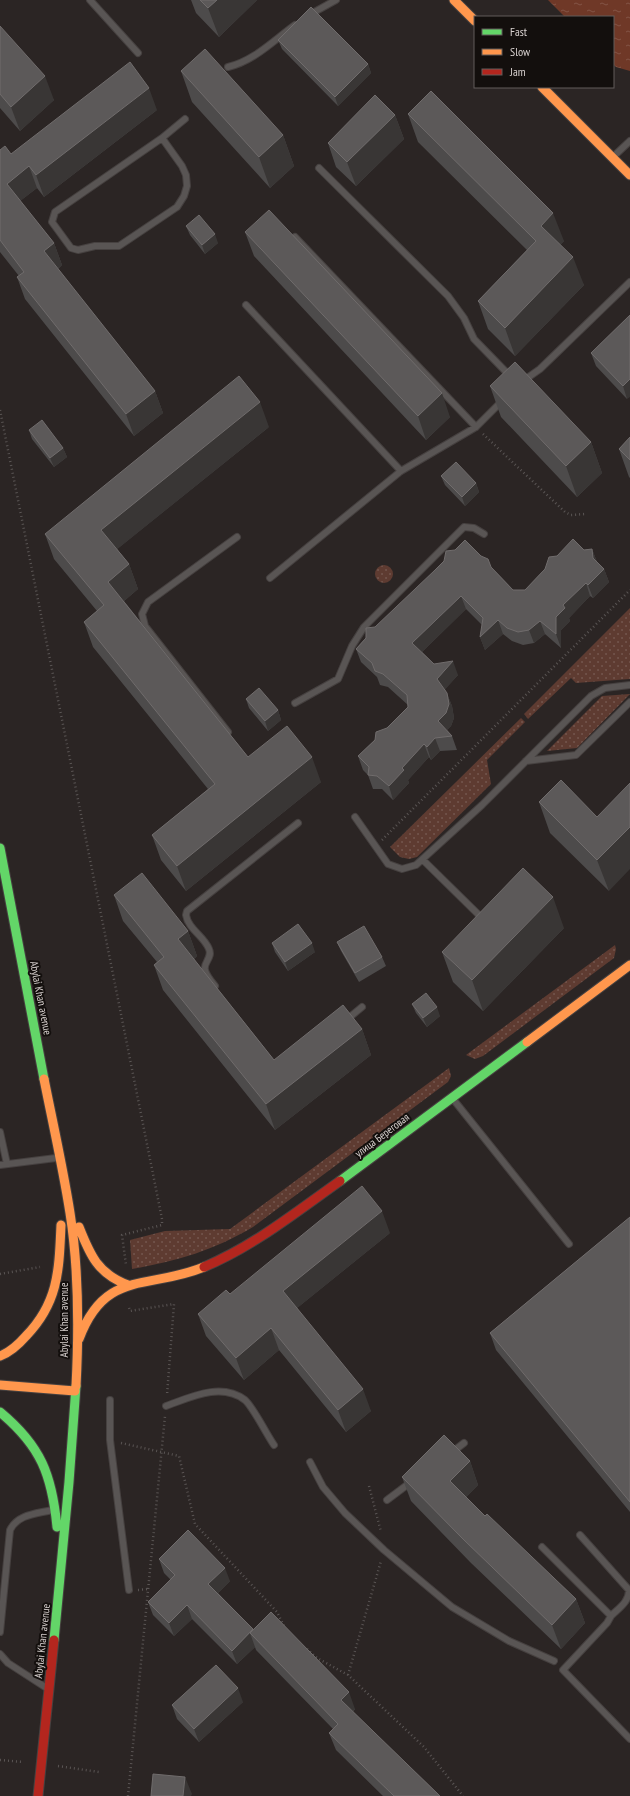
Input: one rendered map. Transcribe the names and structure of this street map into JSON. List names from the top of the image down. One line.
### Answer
{"streets":{"main road":["Abylai Khan avenue","улица Береговая"]},"legend":["Fast","Slow","Jam"]}
